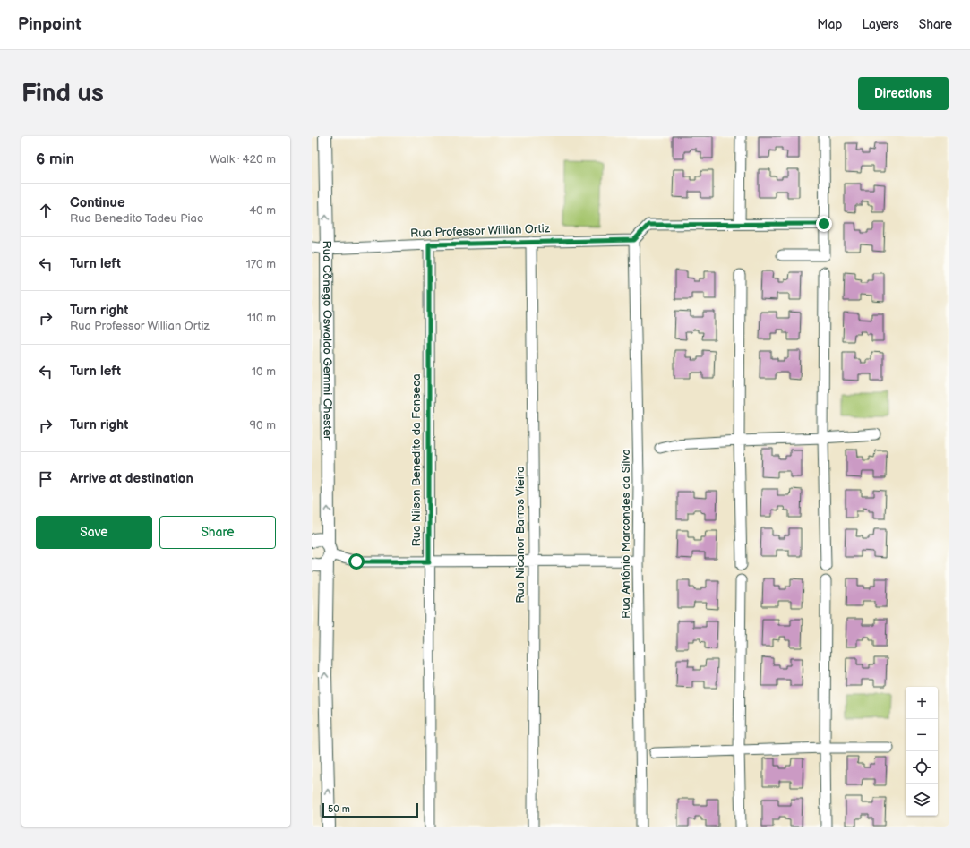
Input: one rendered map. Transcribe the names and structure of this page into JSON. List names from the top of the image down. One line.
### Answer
{"streets":{"street":["Rua Professor Willian Ortiz","Rua Cônego Oswaldo Gemmi Chester","Rua Nilson Benedito da Fonseca","Rua Antônio Marcondes da Silva","Rua Nicanor Barros Vieira"]},"crossings":[["Rua Professor Willian Ortiz","Rua Cônego Oswaldo Gemmi Chester"],["Rua Professor Willian Ortiz","Rua Nilson Benedito da Fonseca"],["Rua Professor Willian Ortiz","Rua Antônio Marcondes da Silva"],["Rua Professor Willian Ortiz","Rua Nicanor Barros Vieira"]],"one_way":["Rua Cônego Oswaldo Gemmi Chester"],"scale_bar":"50 m","page":{"header":"Pinpoint","nav":["Map","Layers","Share"],"buttons":["Directions",["Save","Share"]],"title":"Find us","heading":["6 min","Walk · 420 m"],"list":[["Continue","Rua Benedito Tadeu Piao","40 m"],["Turn left","170 m"],["Turn right","Rua Professor Willian Ortiz","110 m"],["Turn left","10 m"],["Turn right","90 m"],"Arrive at destination"],"map_buttons":["+","−"],"scale":"50 m"}}
